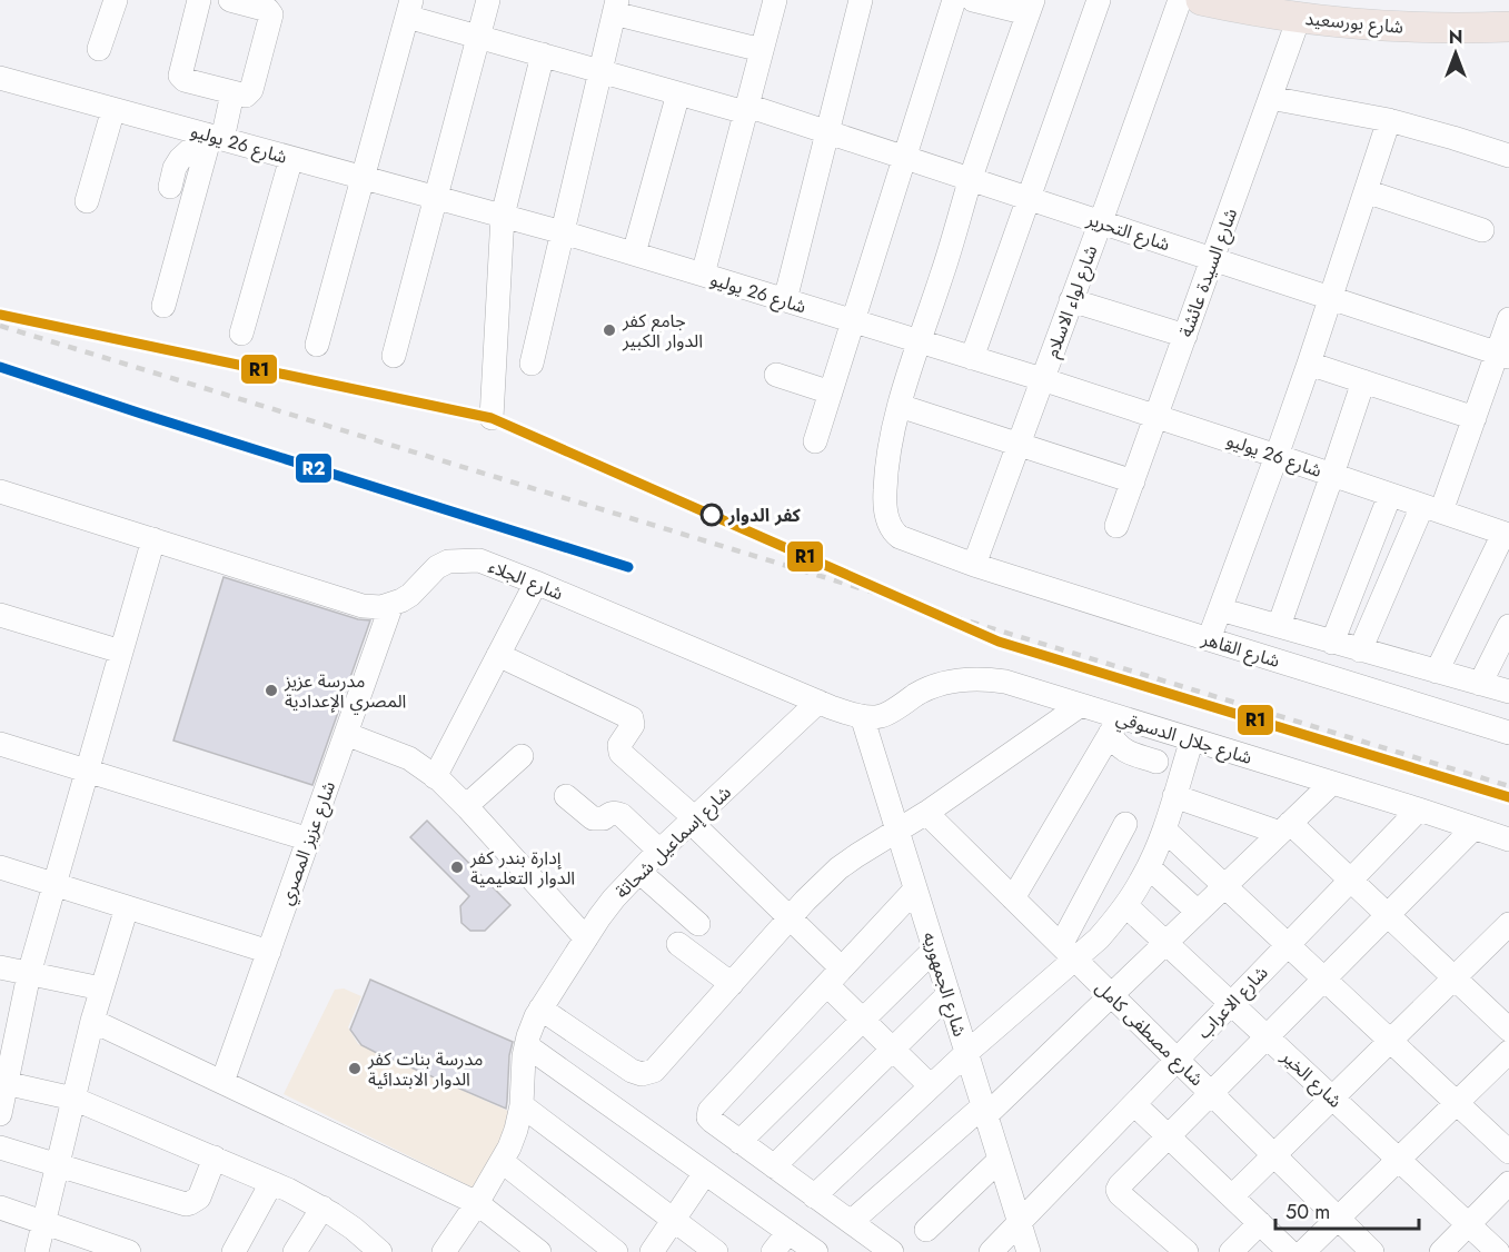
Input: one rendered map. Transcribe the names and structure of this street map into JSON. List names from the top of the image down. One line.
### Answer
{"streets":{"main road":["شارع بورسعيد"],"street":["شارع 26 يوليو","شارع التحرير","شارع السيدة عائشة","شارع لواء الاسلام","شارع الجلاء","شارع القاهر","شارع جلال الدسوقي","شارع إسماعيل شحاتة","شارع عزيز المصري","شارع الجمهوريه","شارع الاعراب","شارع مصطفى كامل","شارع الخير"]},"crossings":[["شارع بورسعيد","شارع السيدة عائشة"],["شارع 26 يوليو","شارع السيدة عائشة"],["شارع 26 يوليو","شارع لواء الاسلام"],["شارع 26 يوليو","شارع القاهر"],["شارع التحرير","شارع السيدة عائشة"],["شارع التحرير","شارع لواء الاسلام"],["شارع التحرير","شارع القاهر"],["شارع لواء الاسلام","شارع القاهر"],["شارع الجلاء","شارع جلال الدسوقي"],["شارع الجلاء","شارع إسماعيل شحاتة"],["شارع الجلاء","شارع عزيز المصري"],["شارع الجلاء","شارع الجمهوريه"],["شارع جلال الدسوقي","شارع الجمهوريه"],["شارع جلال الدسوقي","شارع الاعراب"],["شارع الجمهوريه","شارع الاعراب"],["شارع الاعراب","شارع مصطفى كامل"],["شارع الاعراب","شارع الخير"]],"places":["جامع كفر الدوار الكبير","كفر الدوار","مدرسة عزيز المصري الإعدادية","إدارة بندر كفر الدوار التعليمية","مدرسة بنات كفر الدوار الابتدائية"],"lines":["transit line R1","transit line R2"],"scale_bar":"50 m","north":"top"}
